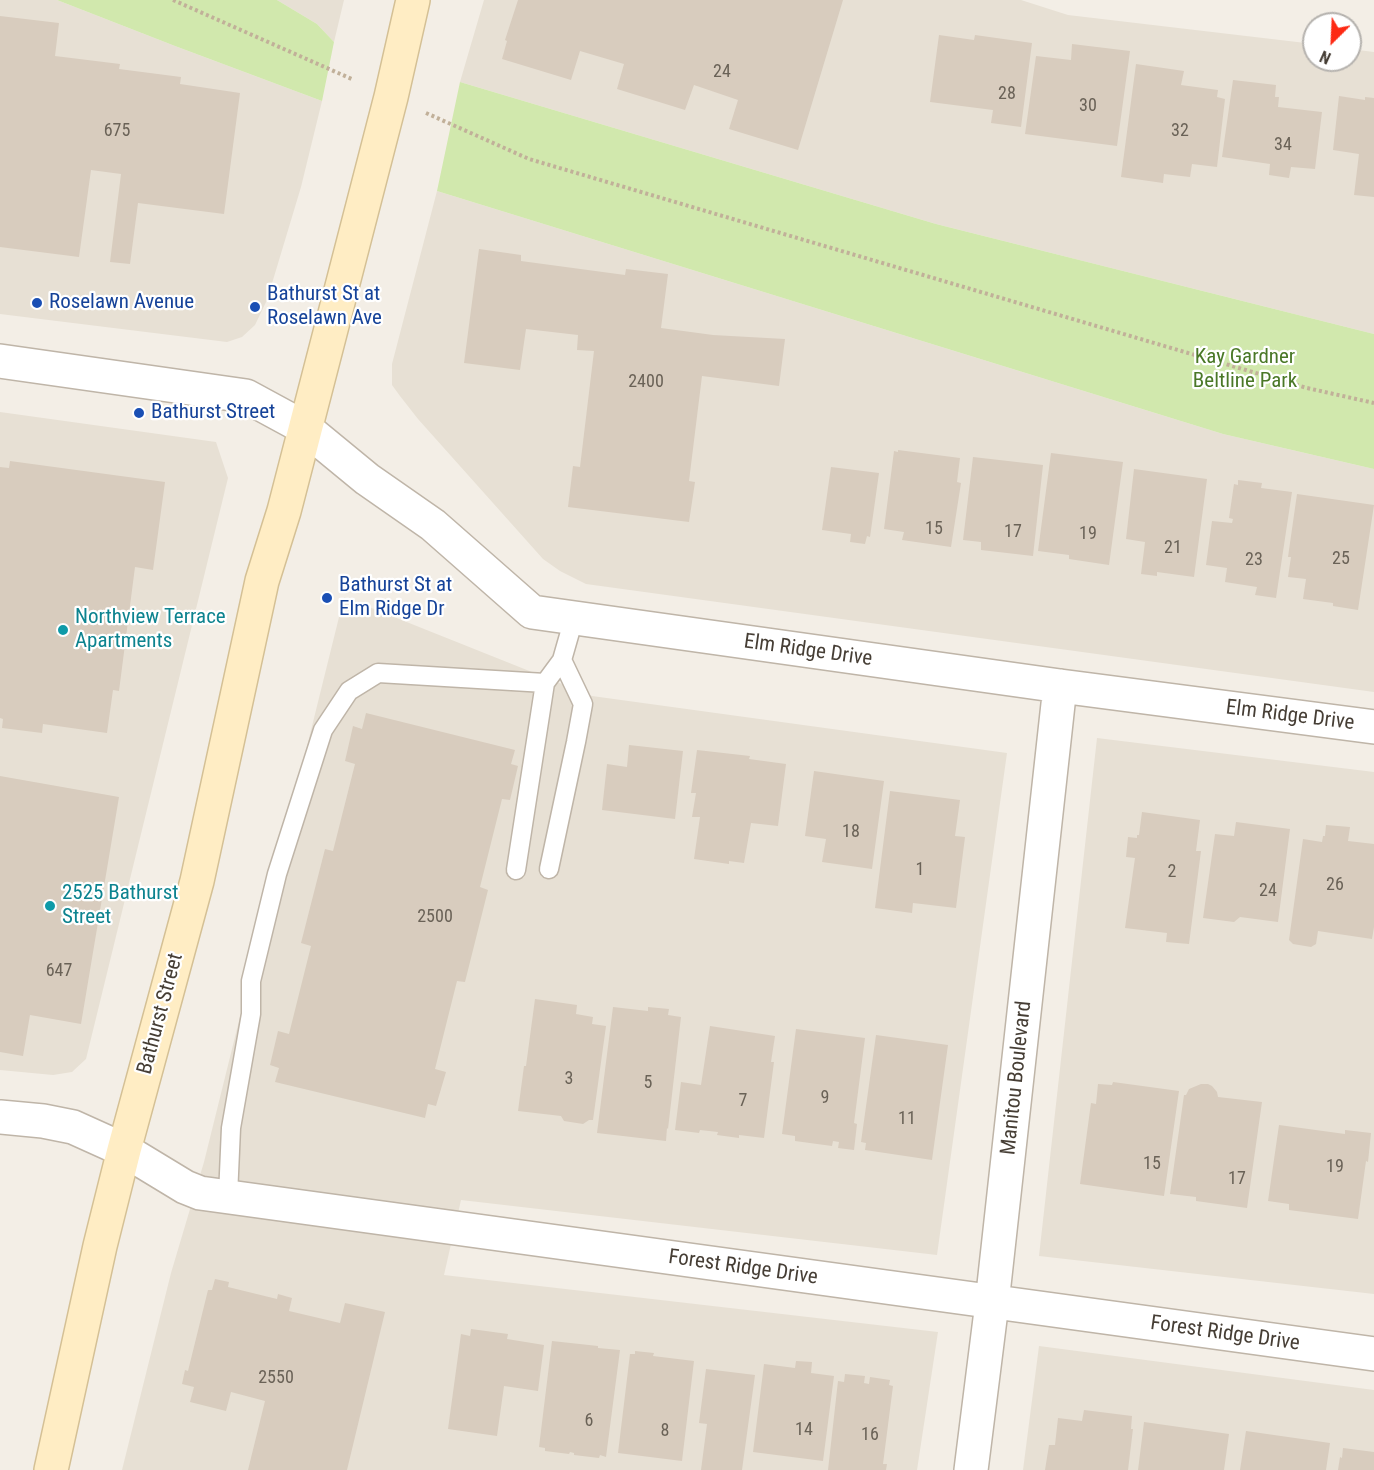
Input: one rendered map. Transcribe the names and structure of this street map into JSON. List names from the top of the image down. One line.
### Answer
{"streets":{"main road":["Bathurst Street"],"street":["Elm Ridge Drive","Manitou Boulevard","Forest Ridge Drive"]},"crossings":[["Elm Ridge Drive","Bathurst Street"],["Elm Ridge Drive","Manitou Boulevard"],["Bathurst Street","Forest Ridge Drive"],["Manitou Boulevard","Forest Ridge Drive"]],"parks":["Kay Gardner Beltline Park"],"places":["Roselawn Avenue","Bathurst St at Roselawn Ave","Bathurst Street","Bathurst St at Elm Ridge Dr","Northview Terrace Apartments","2525 Bathurst Street"],"house_numbers":["24","28","30","675","32","34","2400","15","17","19","21","25","23","18","1","2","26","24","2500","647","3","5","9","7","11","15","19","17","2550","6","14","8","16"],"north":"bottom left"}
